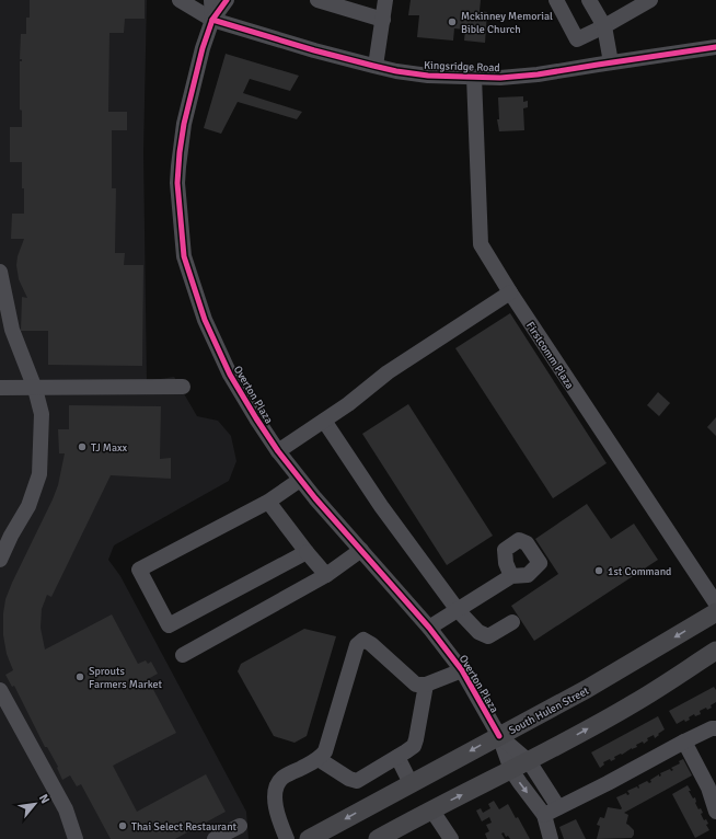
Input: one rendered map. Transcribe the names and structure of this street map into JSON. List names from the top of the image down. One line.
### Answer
{"streets":{"main road":["South Hulen Street"],"street":["Kingsridge Road","Firstcomm Plaza","Overton Plaza"]},"crossings":[["Kingsridge Road","Firstcomm Plaza"],["Kingsridge Road","Overton Plaza"],["Overton Plaza","South Hulen Street"]],"places":["Mckinney Memorial Bible Church","TJ Maxx","1st Command","Sprouts Farmers Market","Thai Select Restaurant"],"north":"top right"}
